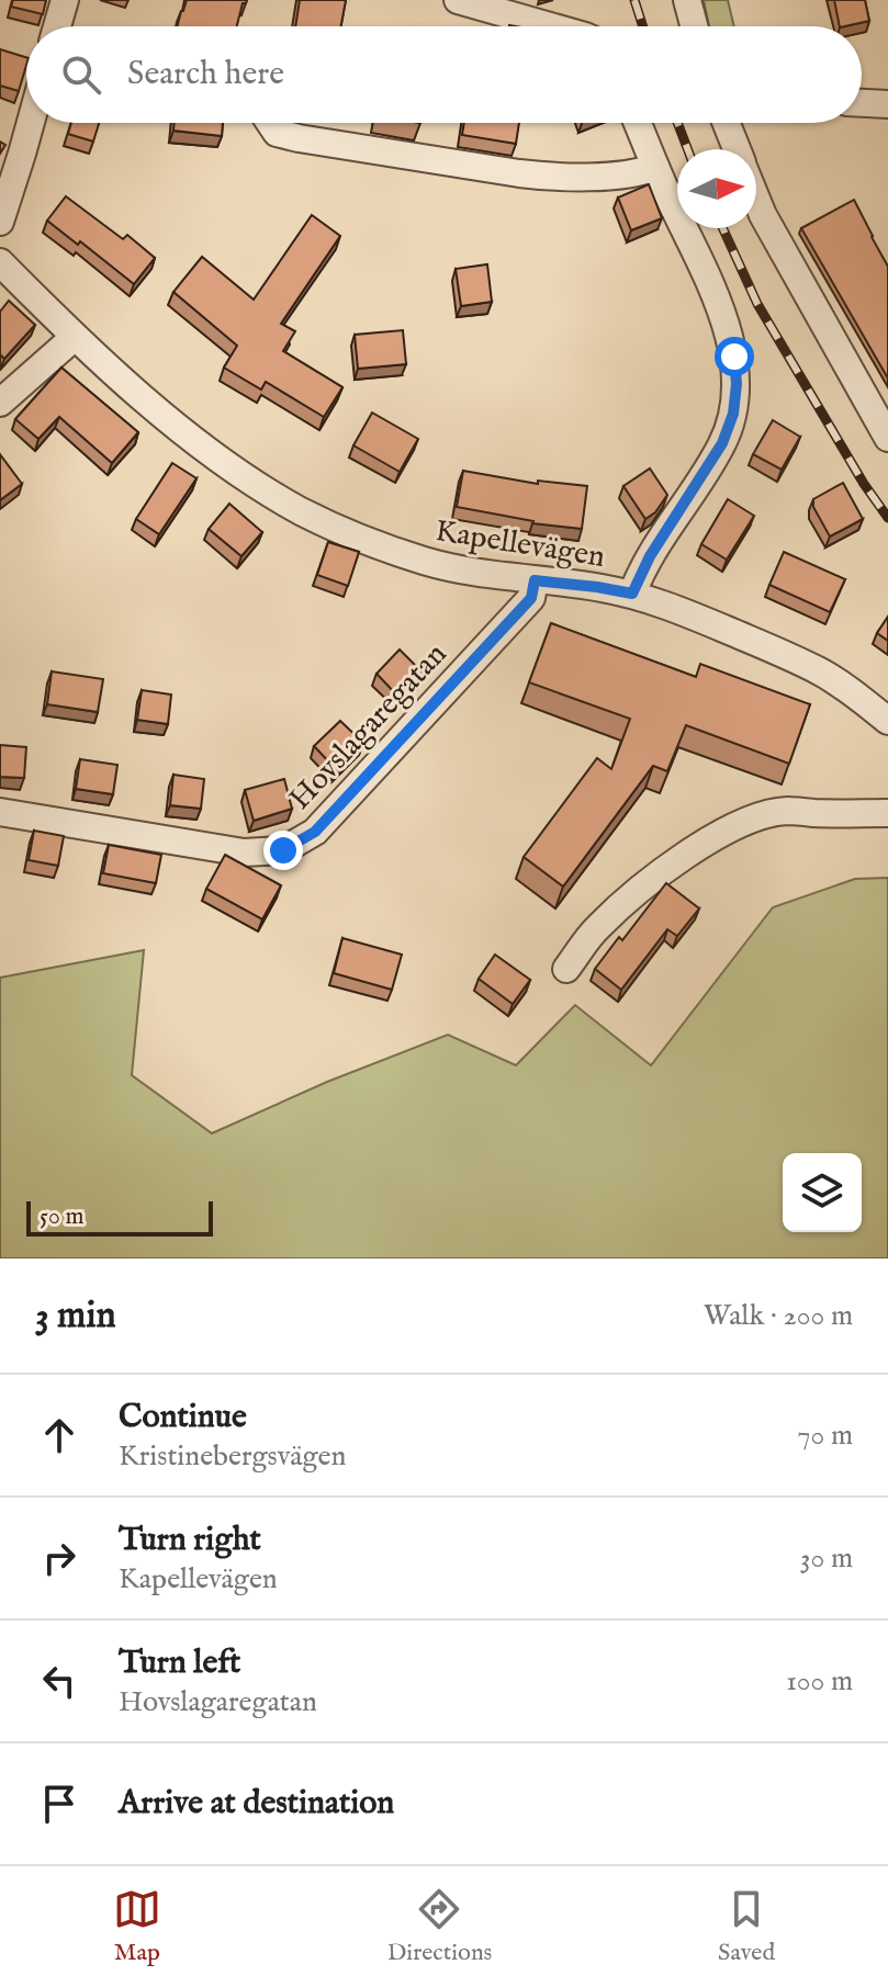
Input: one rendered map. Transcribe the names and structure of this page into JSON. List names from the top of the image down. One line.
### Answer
{"streets":{"street":["Kapellevägen","Hovslagaregatan"]},"crossings":[["Kapellevägen","Hovslagaregatan"]],"scale_bar":"50 m","north":"right","page":{"search":"Search here","scale":"50 m","heading":["3 min","Walk · 200 m"],"list":[["Continue","Kristinebergsvägen","70 m"],["Turn right","Kapellevägen","30 m"],["Turn left","Hovslagaregatan","100 m"],"Arrive at destination"],"nav":["Map","Directions","Saved"]}}
